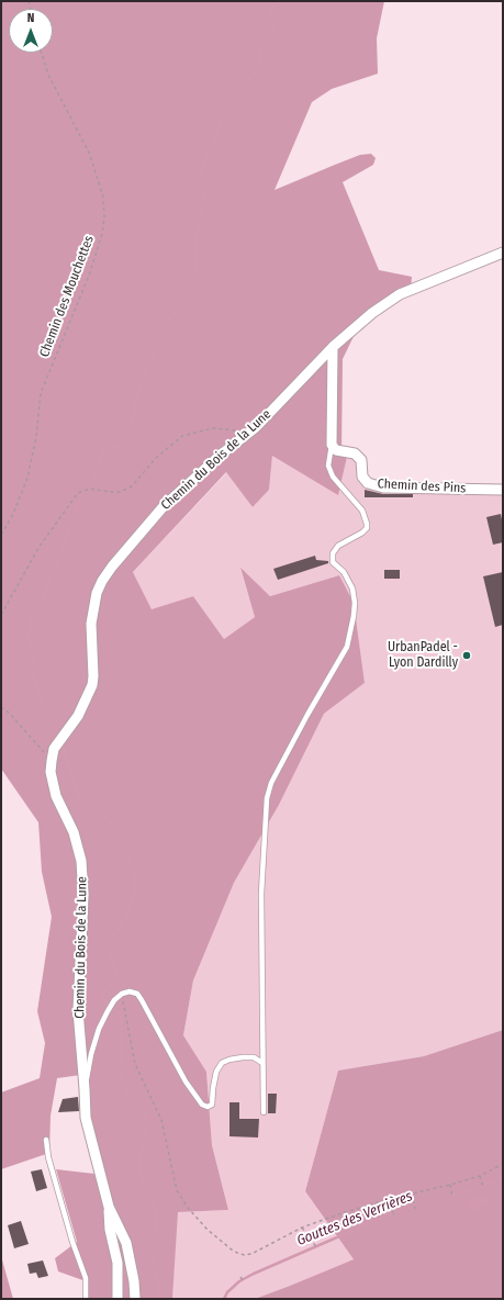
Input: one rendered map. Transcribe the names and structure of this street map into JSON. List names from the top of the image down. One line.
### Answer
{"streets":{"street":["Chemin du Bois de la Lune","Chemin des Pins"],"path":["Chemin des Mouchettes"]},"water":["Gouttes des Verrières"],"places":["UrbanPadel - Lyon Dardilly"],"north":"top"}
